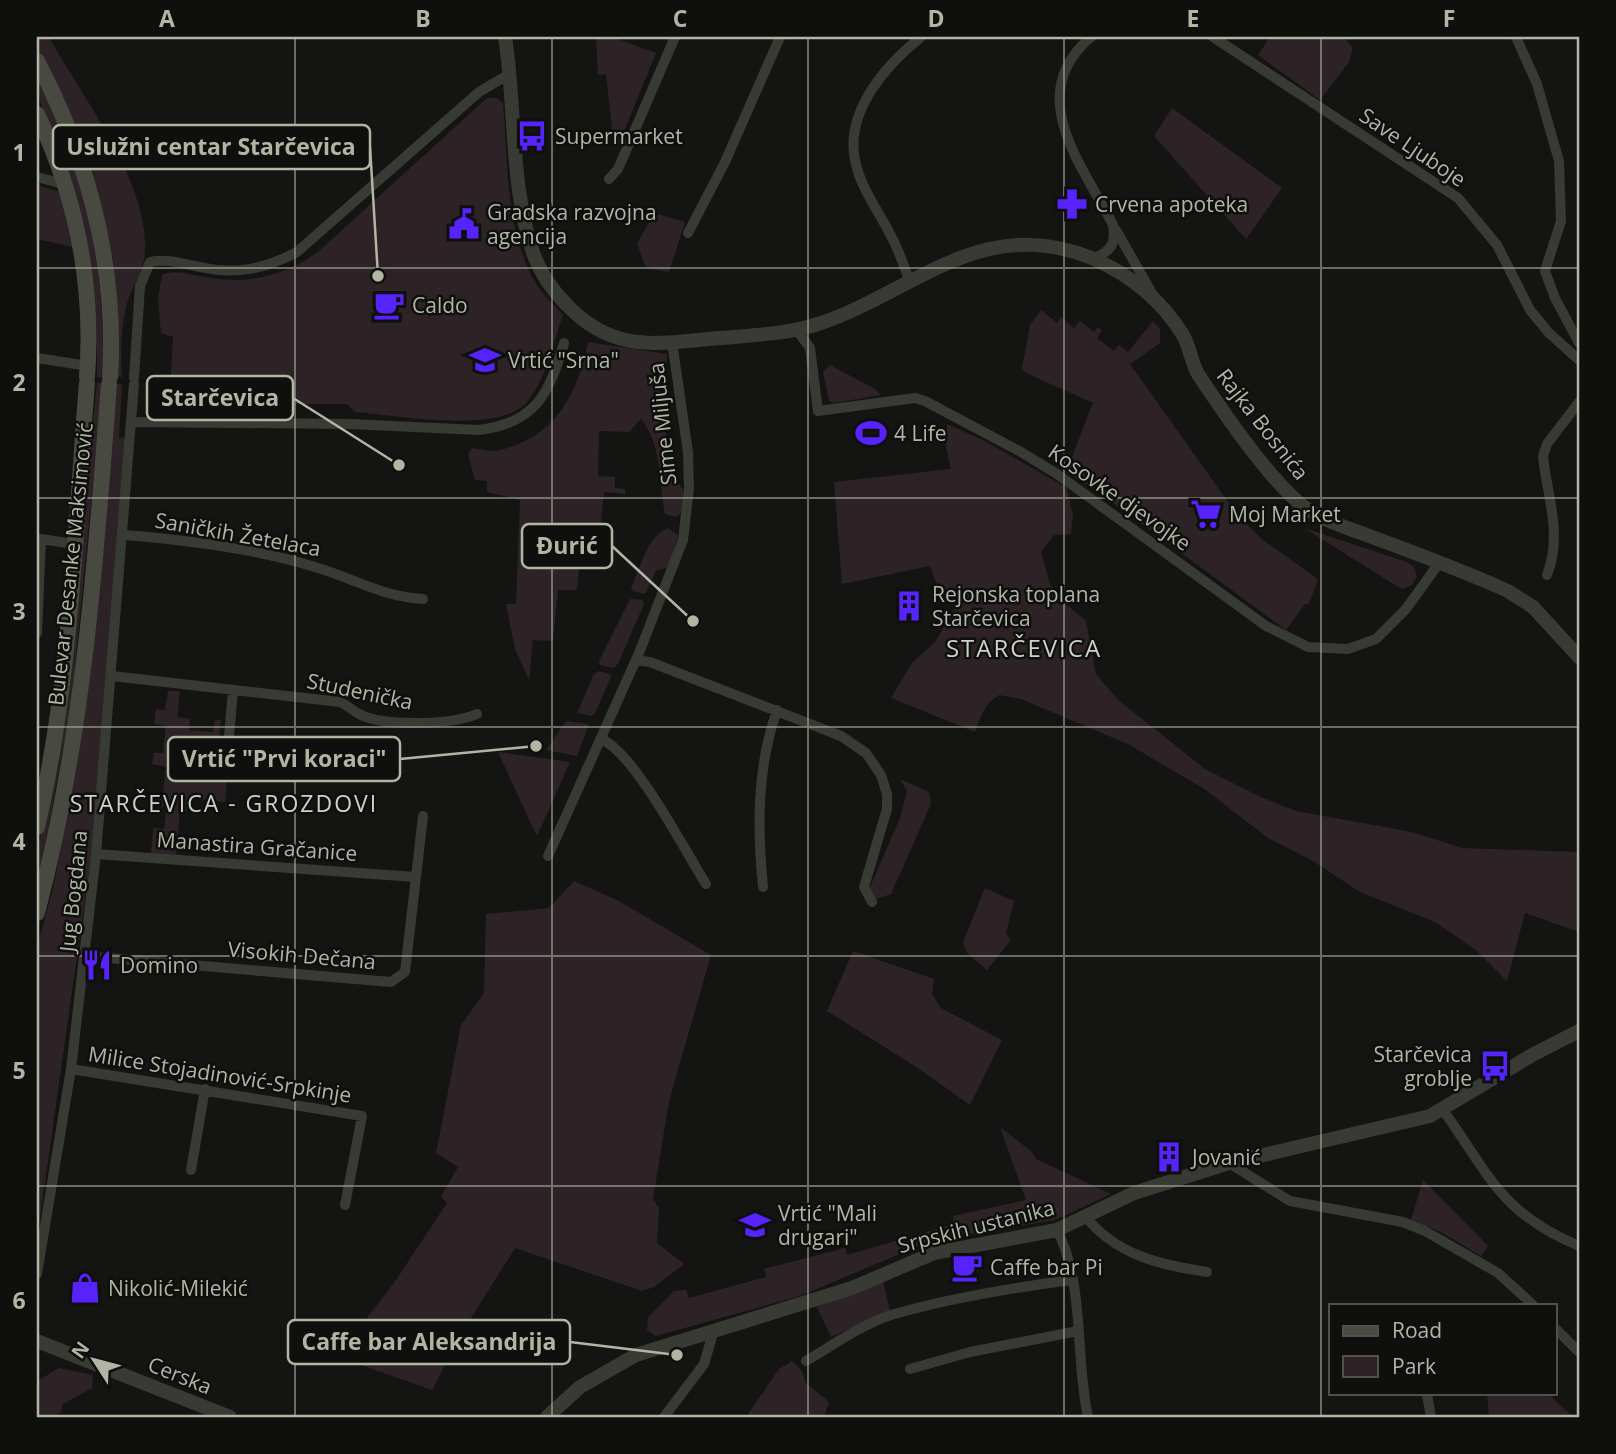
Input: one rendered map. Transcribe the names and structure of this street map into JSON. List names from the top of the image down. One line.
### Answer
{"streets":{"main road":["Bulevar Desanke Maksimović"],"street":["Save Ljuboje","Sime Miljuša","Rajka Bosnića","Kosovke djevojke","Saničkih Žetelaca","Studenička","Manastira Gračanice","Jug Bogdana","Visokih Dečana","Milice Stojadinović-Srpkinje","Srpskih ustanika","Cerska"]},"crossings":[["Sime Miljuša","Rajka Bosnića"],["Rajka Bosnića","Kosovke djevojke"],["Rajka Bosnića","Jug Bogdana"],["Saničkih Žetelaca","Jug Bogdana"],["Studenička","Jug Bogdana"],["Manastira Gračanice","Jug Bogdana"],["Manastira Gračanice","Visokih Dečana"],["Jug Bogdana","Visokih Dečana"],["Jug Bogdana","Milice Stojadinović-Srpkinje"]],"districts":["STARČEVICA","STARČEVICA - GROZDOVI"],"places":{"bus stop":["Supermarket","Starčevica groblje"],"pharmacy":["Crvena apoteka"],"public building":["Gradska razvojna agencija"],"other":["Uslužni centar Starčevica","Starčevica","Đurić","Vrtić \"Prvi koraci\"","Caffe bar Aleksandrija"],"cafe":["Caldo","Caffe bar Pi"],"school or university":["Vrtić \"Srna\"","Vrtić \"Mali drugari\""],"sports":["4 Life"],"supermarket":["Moj Market"],"building":["Rejonska toplana Starčevica","Jovanić"],"restaurant":["Domino"],"shop":["Nikolić-Milekić"]},"legend":["Road","Park"],"north":"top left","grid":{"columns":["A","B","C","D","E","F"],"rows":["1","2","3","4","5","6"]}}
